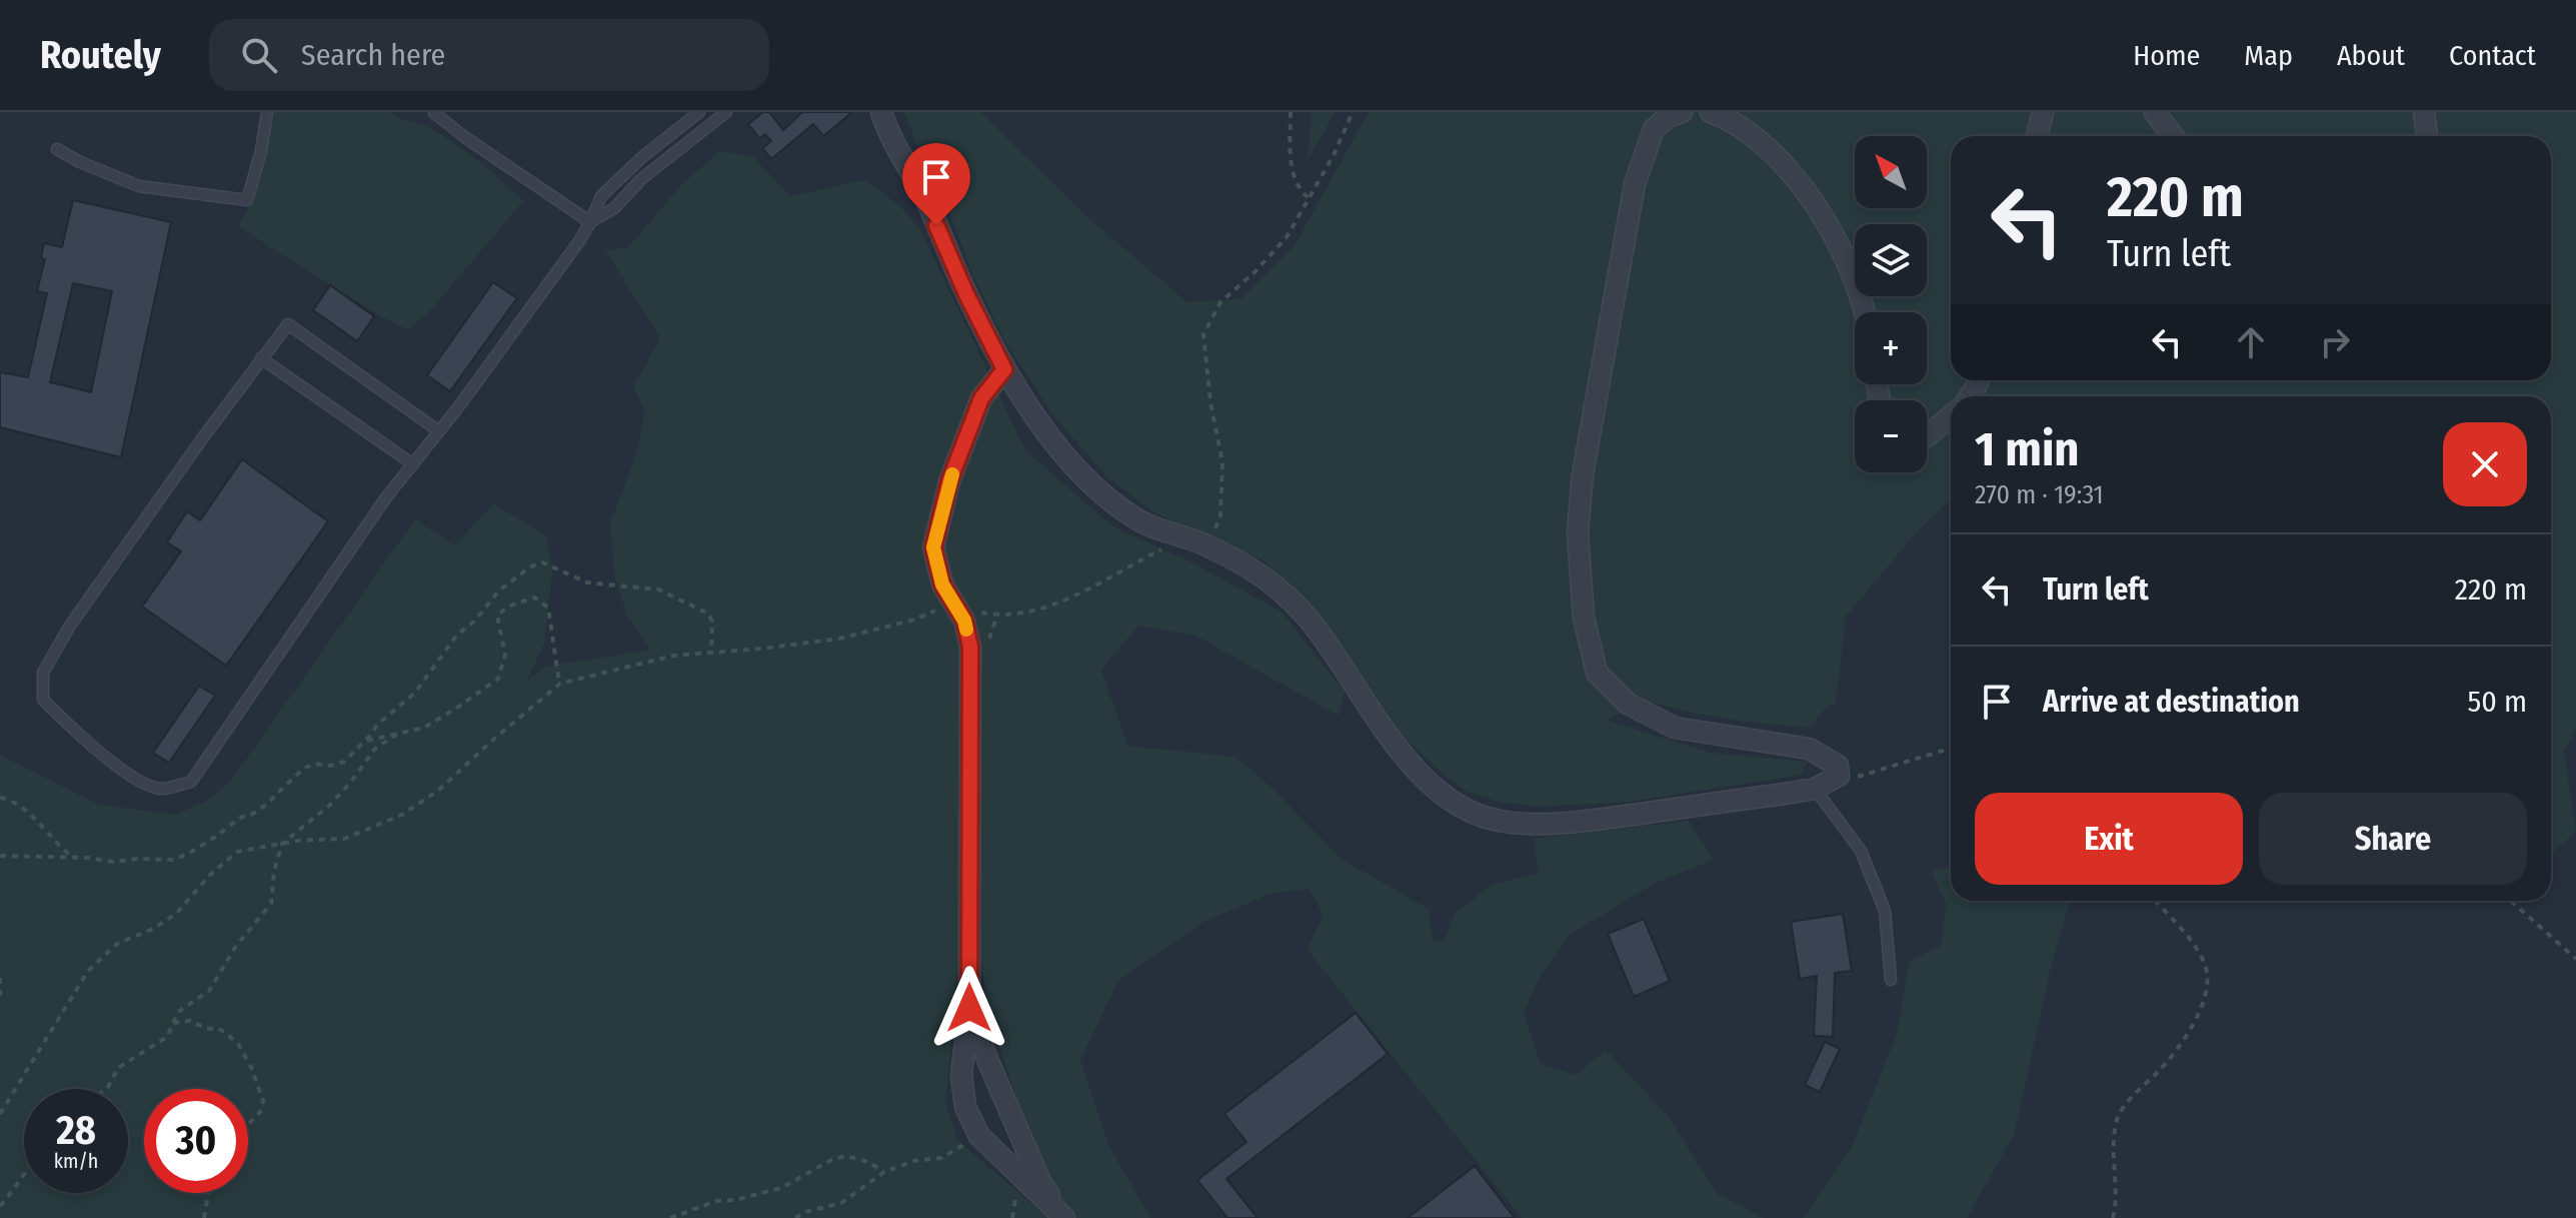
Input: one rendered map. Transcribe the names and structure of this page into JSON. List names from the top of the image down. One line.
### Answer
{"north":"top left","page":{"header":"Routely","search":"Search here","nav":["Home","Map","About","Contact"],"map_buttons":["+","−"],"turn":["220 m","Turn left"],"heading":["1 min","270 m · 19:31"],"list":[{"name":"Turn left","value":"220 m"},{"name":"Arrive at destination","value":"50 m"}],"buttons":["Exit","Share"],"speed":"28 km/h","limit":"30"}}
